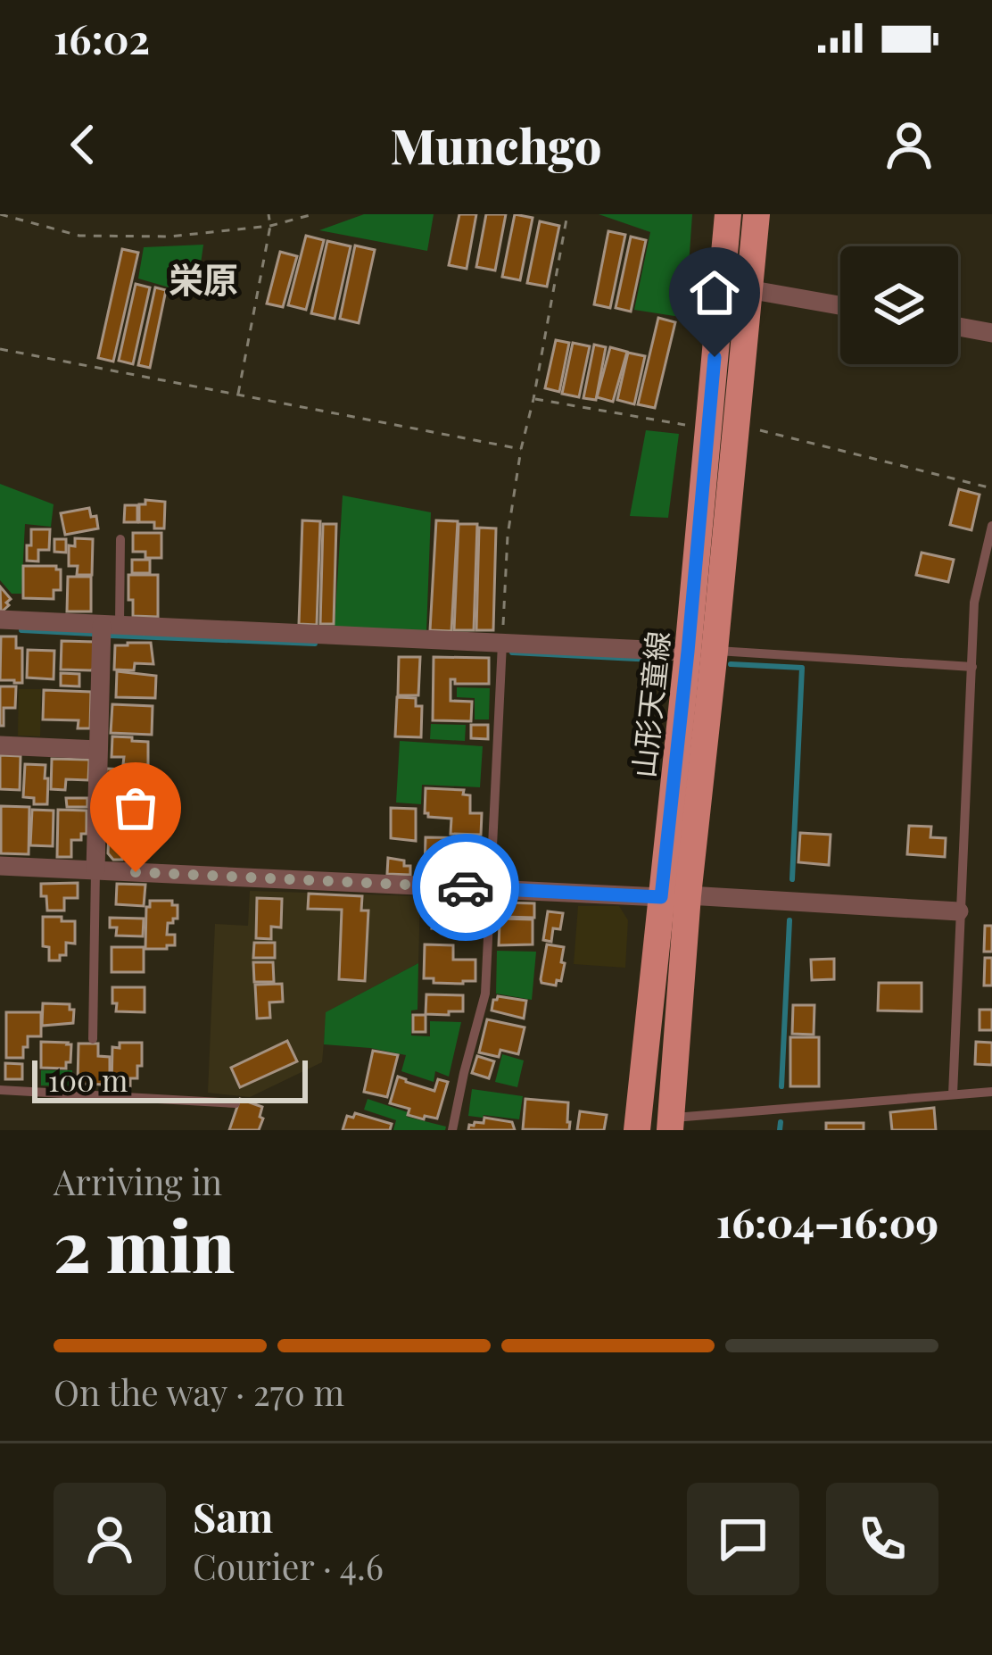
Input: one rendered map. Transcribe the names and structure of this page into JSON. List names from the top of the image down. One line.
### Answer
{"streets":{"main road":["山形天童線"]},"districts":["栄原"],"scale_bar":"100 m","page":{"status":"16:02","header":"Munchgo","scale":"100 m","heading":["2 min","Arriving in","16:04–16:09"],"panel":["Sam","Courier · 4.6"],"bar":"On the way · 270 m"}}
